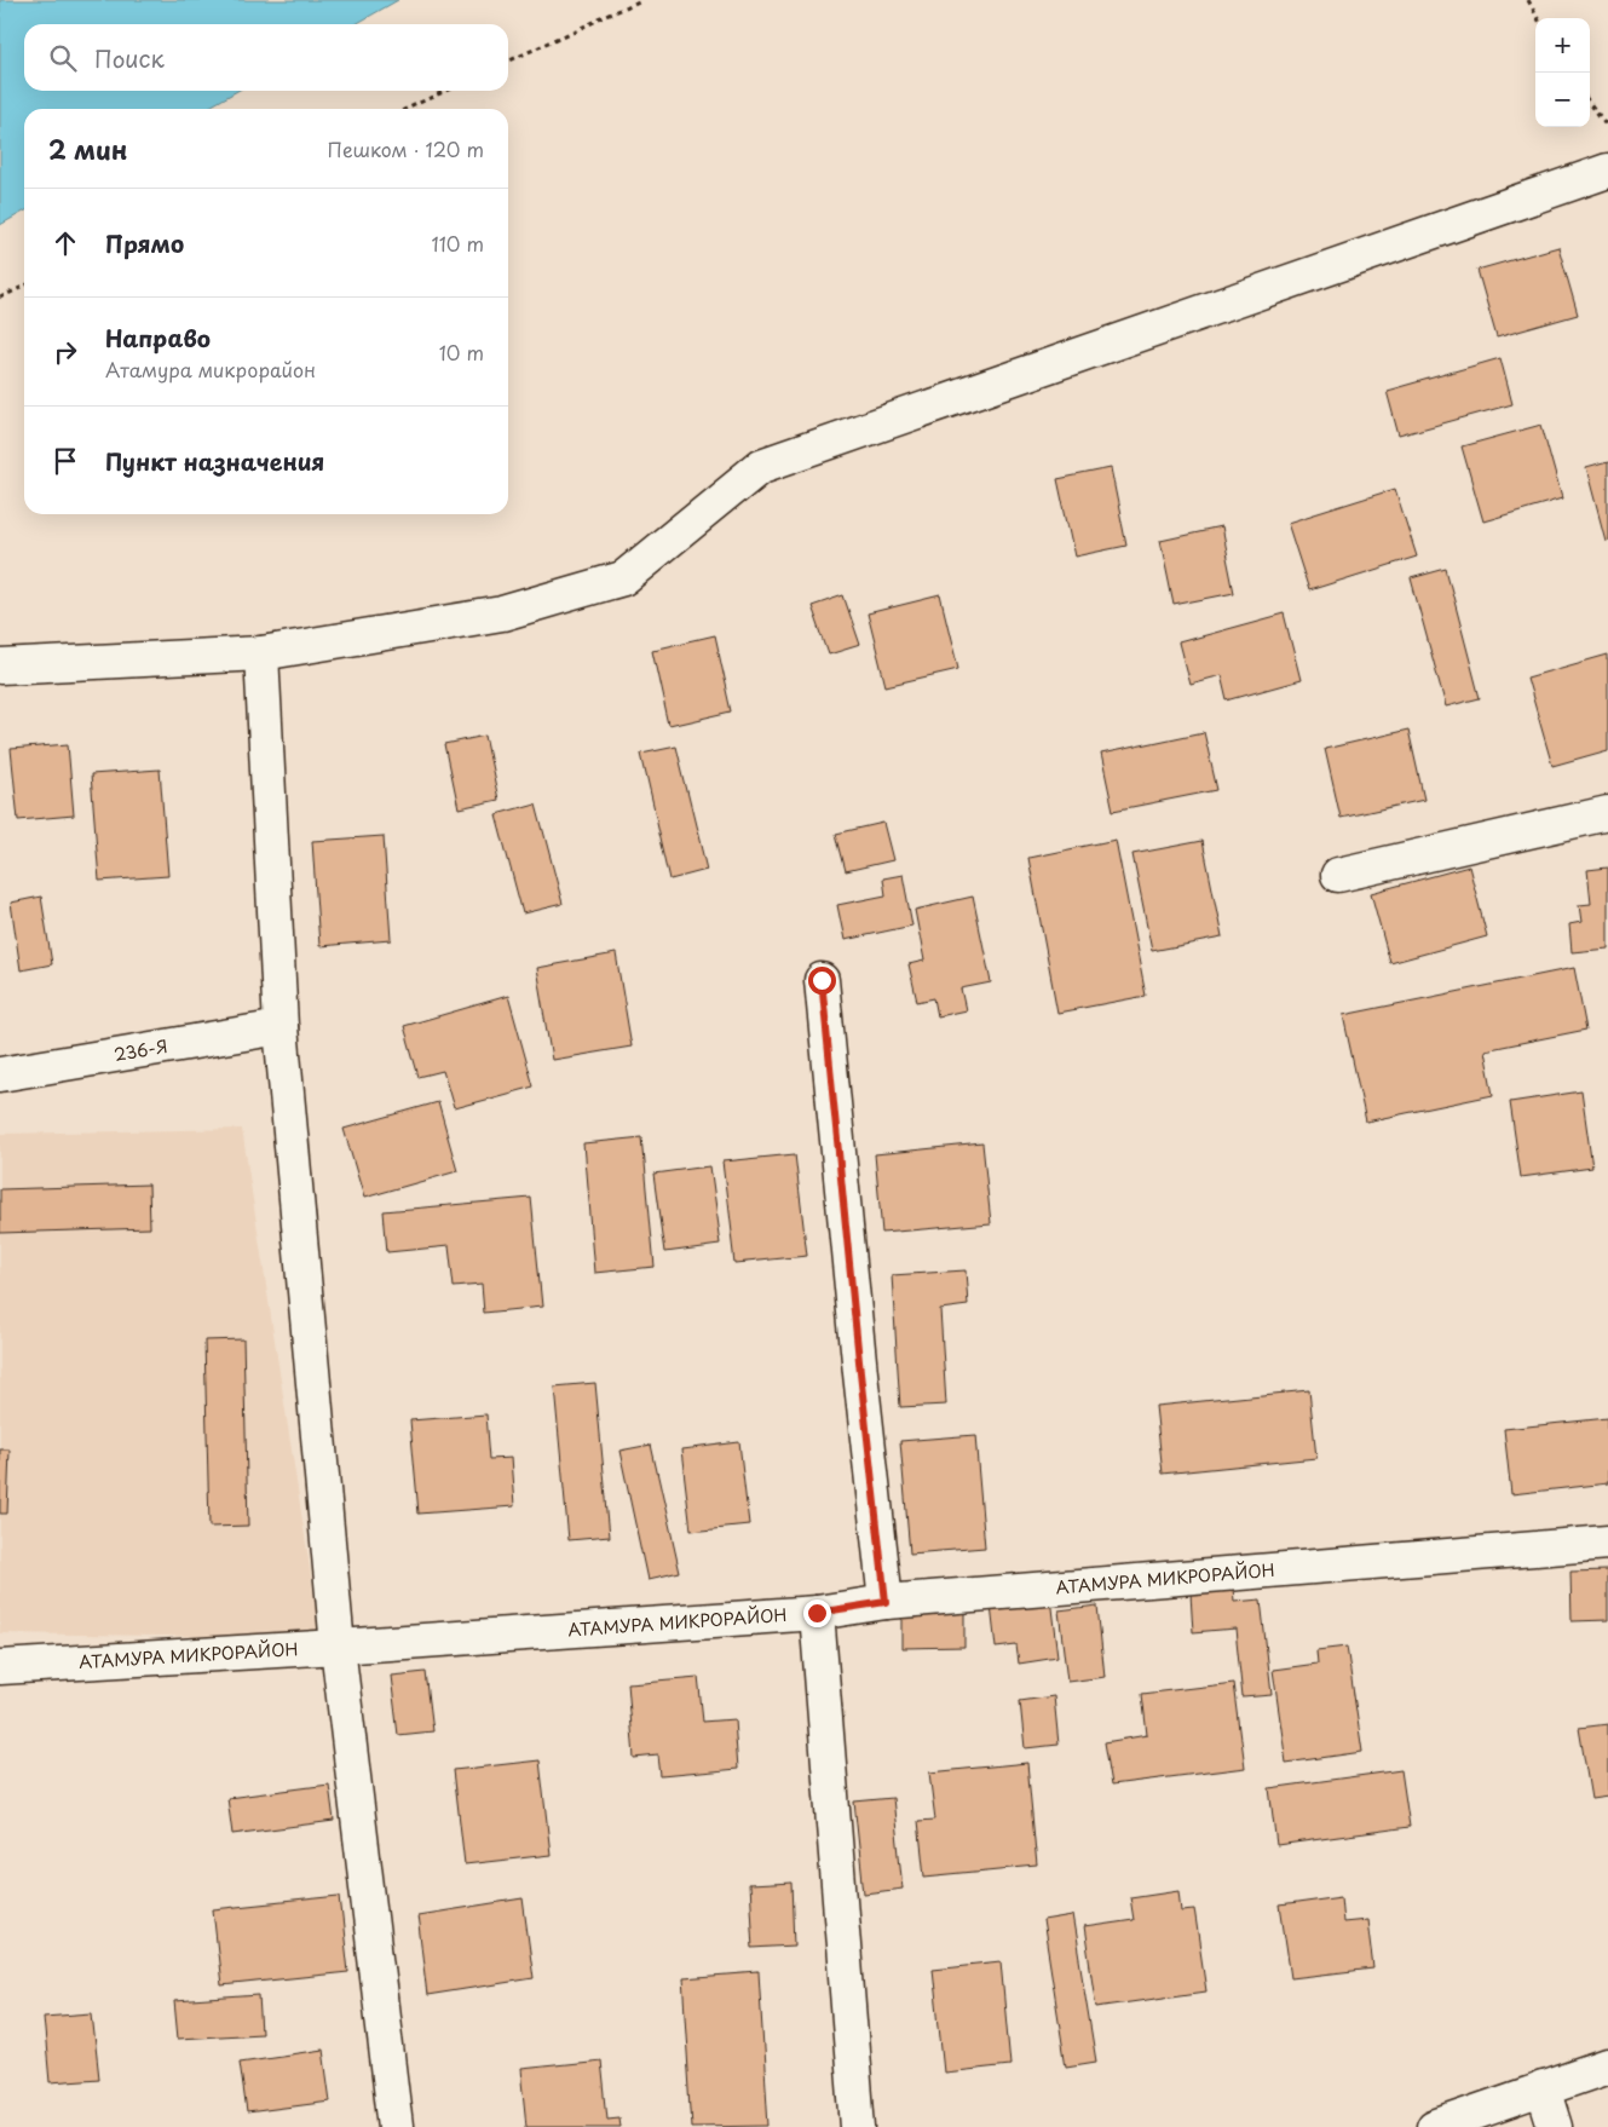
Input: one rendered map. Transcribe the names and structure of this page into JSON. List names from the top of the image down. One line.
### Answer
{"streets":{"street":["236-Я","АТАМУРА МИКРОРАЙОН"]},"page":{"map_buttons":["+","−"],"search":"Поиск","heading":["2 мин","Пешком · 120 m"],"list":[["Прямо","110 m"],["Направо","Атамура микрорайон","10 m"],"Пункт назначения"]}}
